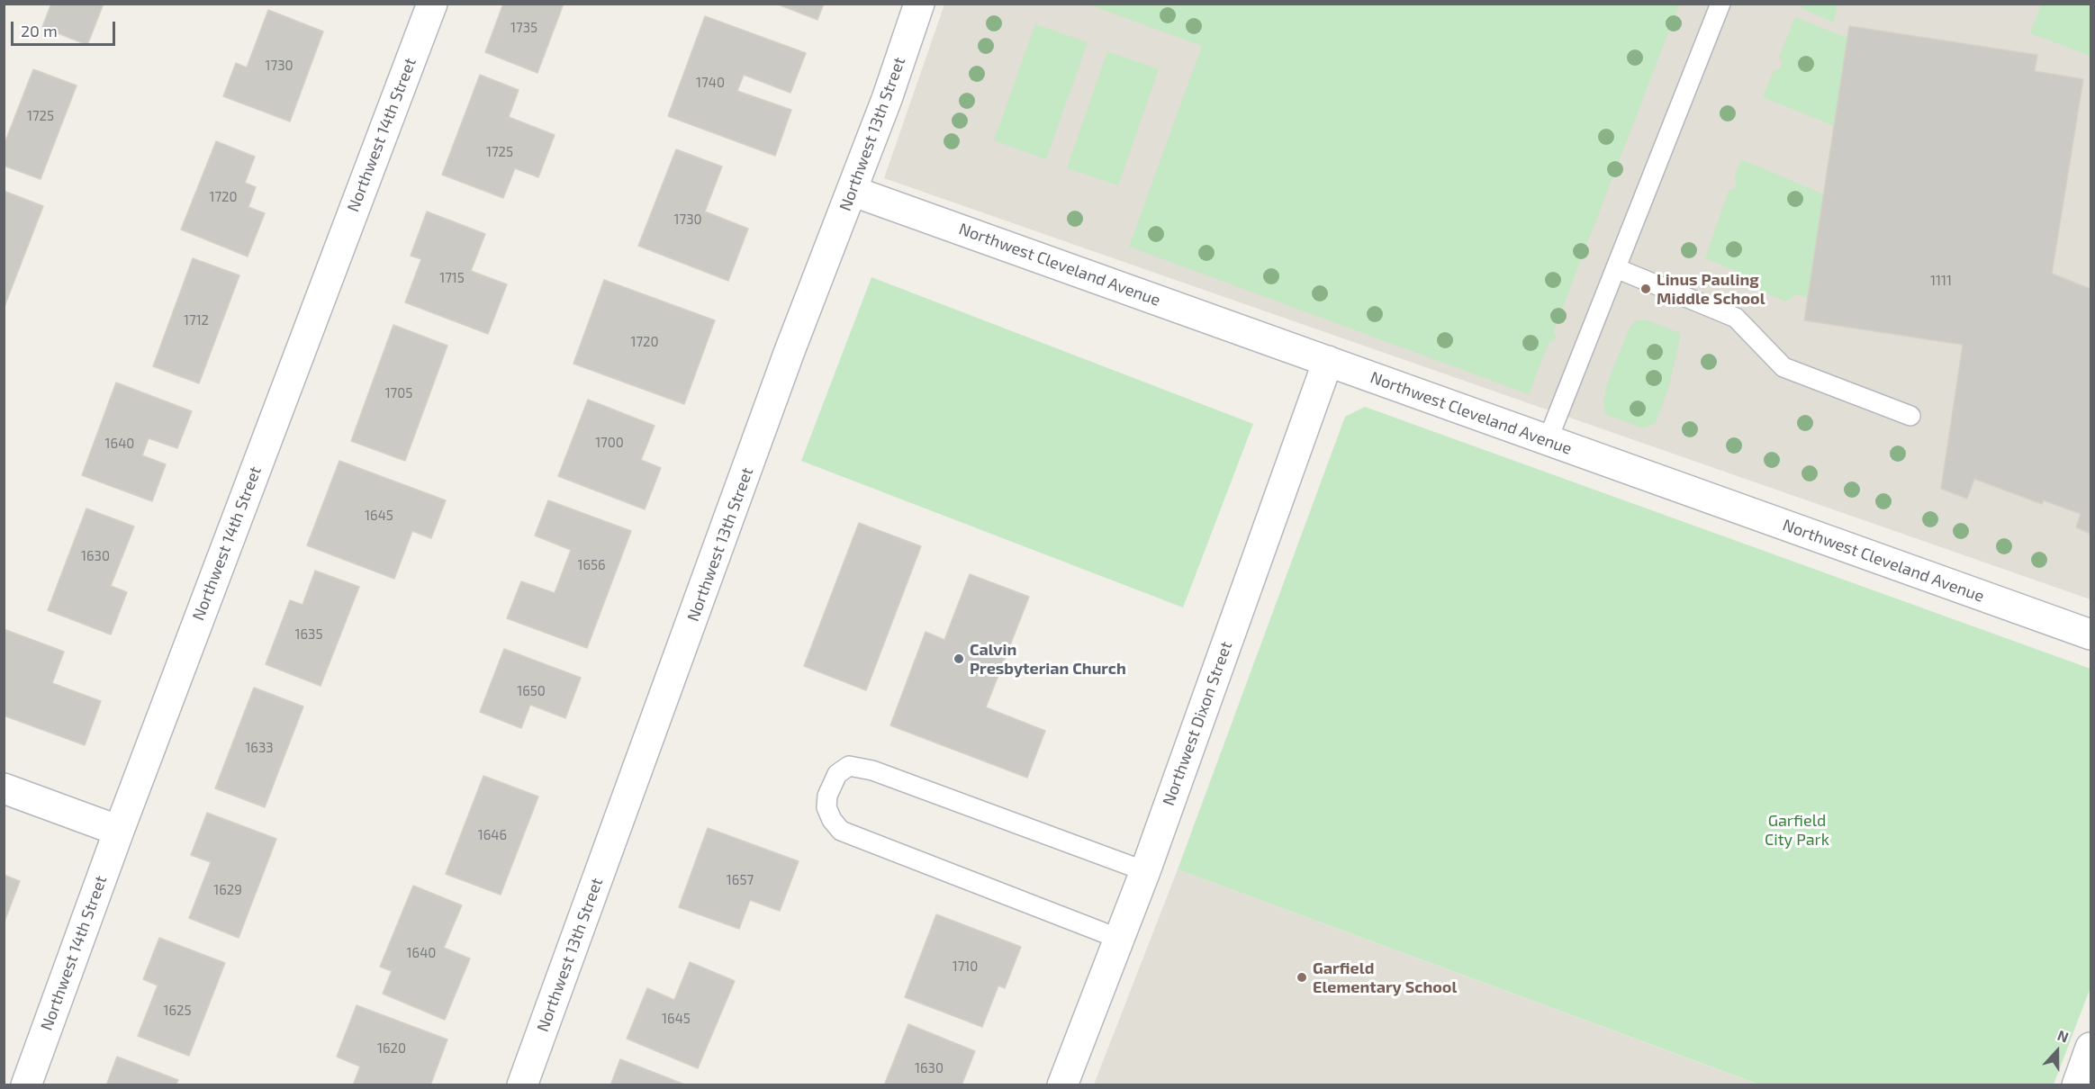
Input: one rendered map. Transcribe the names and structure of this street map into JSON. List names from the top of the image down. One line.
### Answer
{"streets":{"street":["Northwest 13th Street","Northwest 14th Street","Northwest Cleveland Avenue","Northwest Dixon Street"]},"crossings":[["Northwest 13th Street","Northwest Cleveland Avenue"],["Northwest Cleveland Avenue","Northwest Dixon Street"]],"parks":["Garfield City Park"],"places":["Linus Pauling Middle School","Calvin Presbyterian Church","Garfield Elementary School"],"house_numbers":["1735","1730","1740","1725","1725","1720","1730","1715","1111","1712","1720","1705","1700","1640","1645","1630","1656","1635","1650","1633","1646","1657","1629","1640","1710","1625","1645","1620","1630"],"scale_bar":"20 m","north":"top"}
